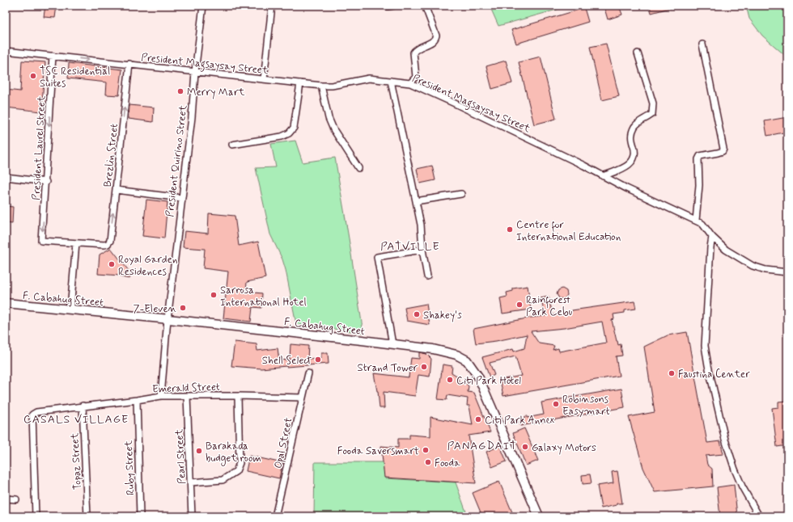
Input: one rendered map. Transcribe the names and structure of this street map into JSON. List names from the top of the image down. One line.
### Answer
{"streets":{"main road":["F. Cabahug Street"],"street":["President Magsaysay Street","President Laurel Street","Brezlin Street","President Quirino Street","Emerald Street","Opal Street","Pearl Street","Topaz Street","Ruby Street"]},"crossings":[["President Magsaysay Street","President Laurel Street"],["President Magsaysay Street","Brezlin Street"],["President Magsaysay Street","President Quirino Street"],["President Laurel Street","Brezlin Street"],["President Quirino Street","F. Cabahug Street"],["President Quirino Street","Emerald Street"],["Emerald Street","Opal Street"],["Emerald Street","Pearl Street"],["Emerald Street","Topaz Street"],["Emerald Street","Ruby Street"]],"one_way":["President Laurel Street","Brezlin Street"],"districts":["PATVILLE","CASALS VILLAGE","PANAGDAIT"],"places":["TSC Residential Suites","Merry Mart","Centre for International Education","Royal Garden Residences","Sarrosa International Hotel","Rainforest Park Cebu","7-Eleven","Shakey's","Shell Select","Strand Tower","Faustina Center","Citi Park Hotel","Robinsons Easymart","Citi Park Annex","Galaxy Motors","Fooda Saversmart","Barakada budget room","Fooda"]}
